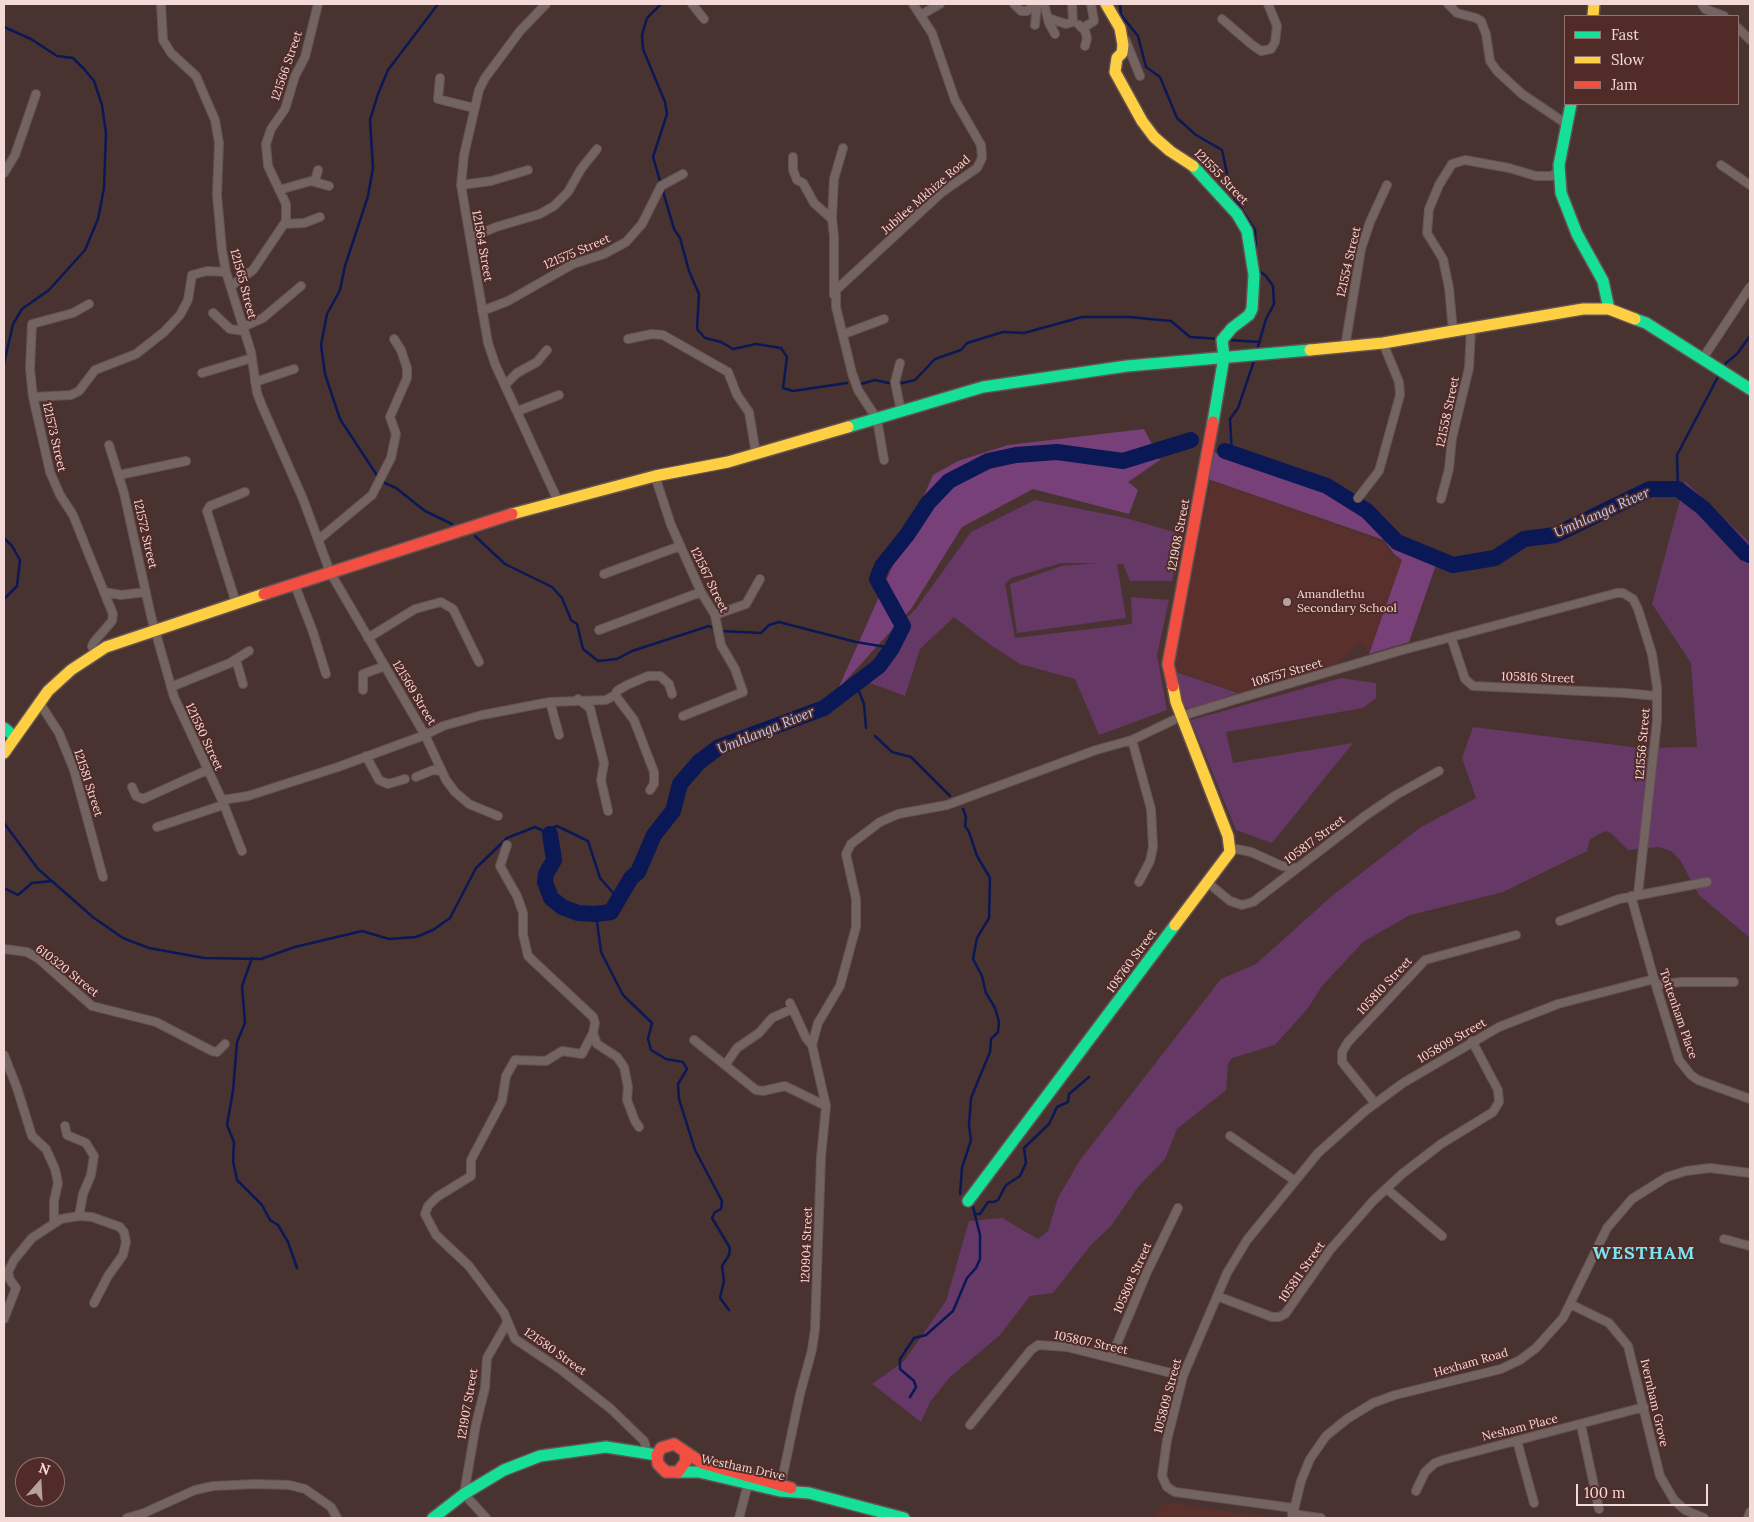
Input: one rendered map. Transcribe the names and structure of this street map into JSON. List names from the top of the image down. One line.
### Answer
{"streets":{"street":["121566 Street","121555 Street","Jubilee Mkhize Road","121564 Street","121575 Street","121554 Street","121565 Street","121558 Street","121573 Street","121572 Street","121908 Street","121567 Street","108757 Street","105816 Street","121569 Street","121580 Street","121556 Street","121581 Street","105817 Street","108760 Street","610320 Street","105810 Street","Tottenham Place","105809 Street","120904 Street","105811 Street","105808 Street","105807 Street","Hexham Road","Ivernham Grove","121907 Street","Nesham Place","Westham Drive"]},"crossings":[["121555 Street","121908 Street"],["121564 Street","121575 Street"],["121565 Street","121569 Street"],["121572 Street","121580 Street"],["121908 Street","108757 Street"],["108757 Street","105816 Street"],["108757 Street","121556 Street"],["108757 Street","120904 Street"],["105816 Street","121556 Street"],["121580 Street","121907 Street"],["121580 Street","Westham Drive"],["121556 Street","Tottenham Place"],["105817 Street","108760 Street"],["105810 Street","105809 Street"],["Tottenham Place","105809 Street"],["105809 Street","105811 Street"],["105809 Street","105807 Street"],["105809 Street","Hexham Road"],["120904 Street","Westham Drive"],["105808 Street","105807 Street"],["Hexham Road","Ivernham Grove"],["Ivernham Grove","Nesham Place"]],"districts":["WESTHAM"],"water":["Umhlanga River"],"places":["Amandlethu Secondary School"],"legend":["Fast","Slow","Jam"],"scale_bar":"100 m","north":"top"}
